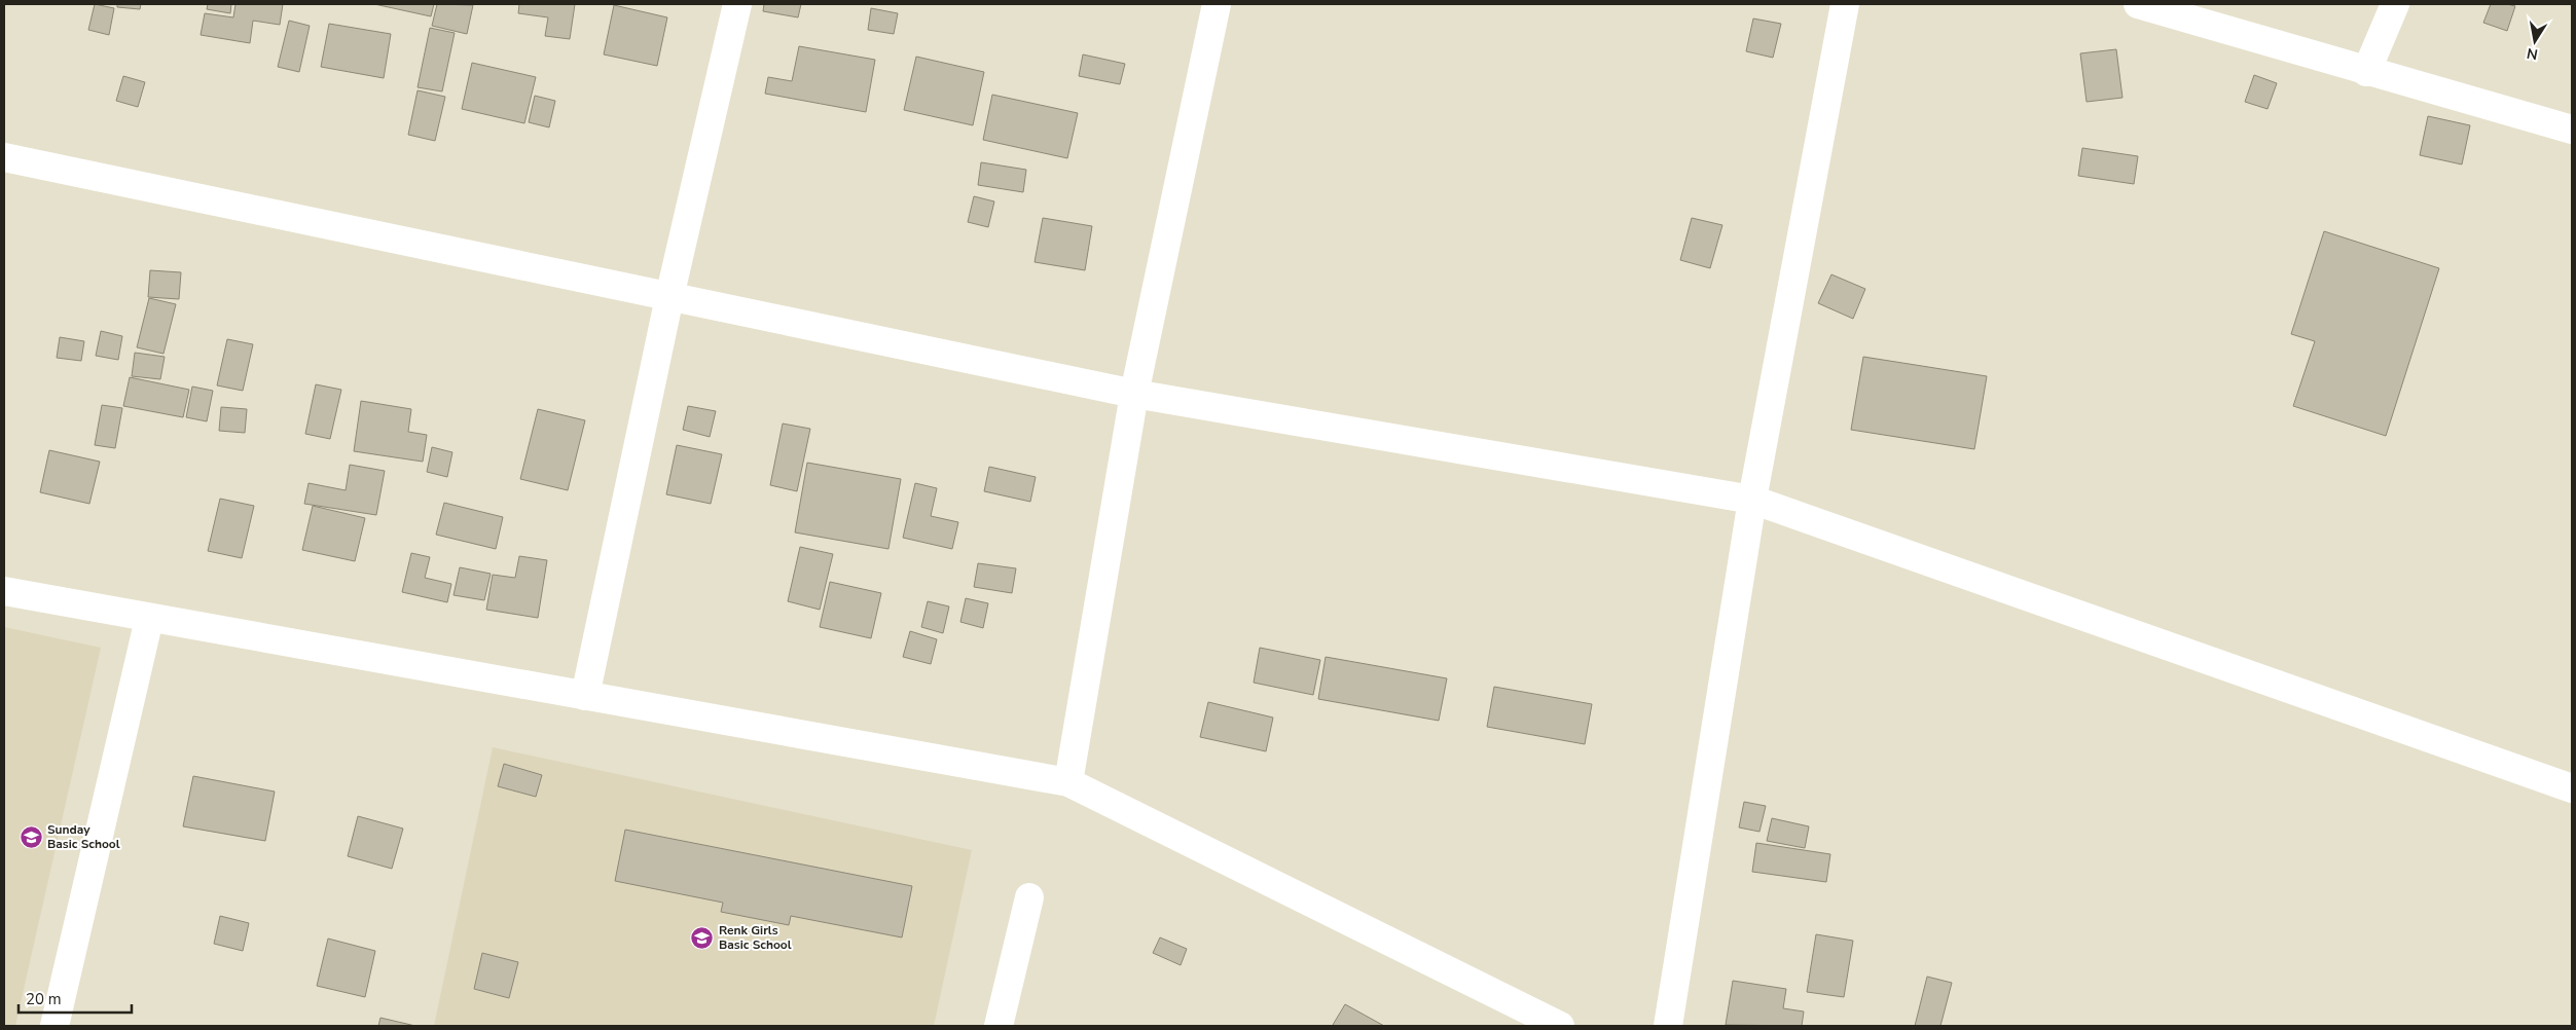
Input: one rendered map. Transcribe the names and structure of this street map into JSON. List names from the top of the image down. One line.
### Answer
{"places":{"school or university":["Sunday Basic School","Renk Girls Basic School"]},"scale_bar":"20 m","north":"bottom"}
